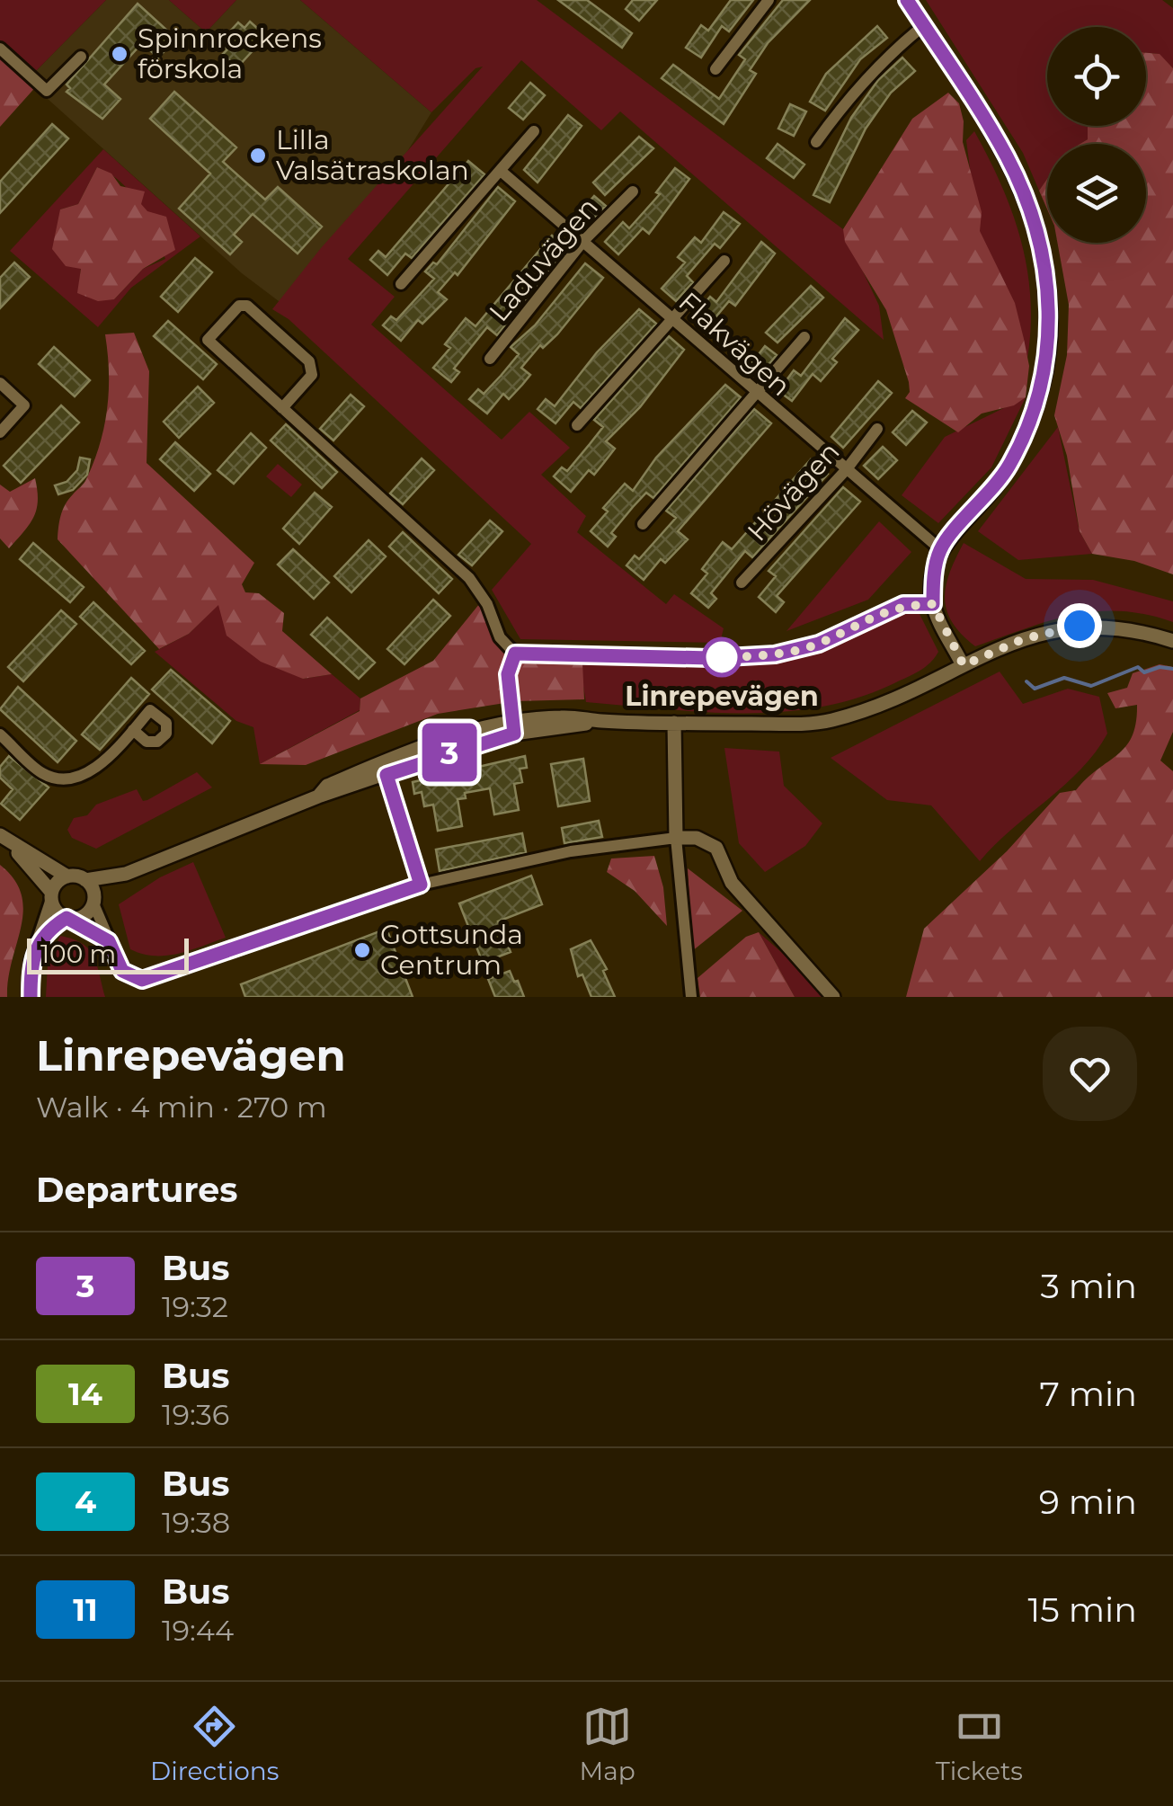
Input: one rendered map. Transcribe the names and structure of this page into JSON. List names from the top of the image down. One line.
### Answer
{"streets":{"street":["Laduvägen","Flakvägen","Hövägen"]},"crossings":[["Laduvägen","Flakvägen"],["Flakvägen","Hövägen"]],"places":["Spinnrockens förskola","Lilla Valsätraskolan","Linrepevägen","Gottsunda Centrum"],"lines":["bus line 3"],"scale_bar":"100 m","page":{"on_map":"3","scale":"100 m","heading":[["Linrepevägen","Walk · 4 min · 270 m"],"Departures"],"list":[{"mark":"3","name":"Bus","note":"19:32","value":"3 min"},{"mark":"14","name":"Bus","note":"19:36","value":"7 min"},{"mark":"4","name":"Bus","note":"19:38","value":"9 min"},{"mark":"11","name":"Bus","note":"19:44","value":"15 min"}],"tabs":["Directions","Map","Tickets"]}}
